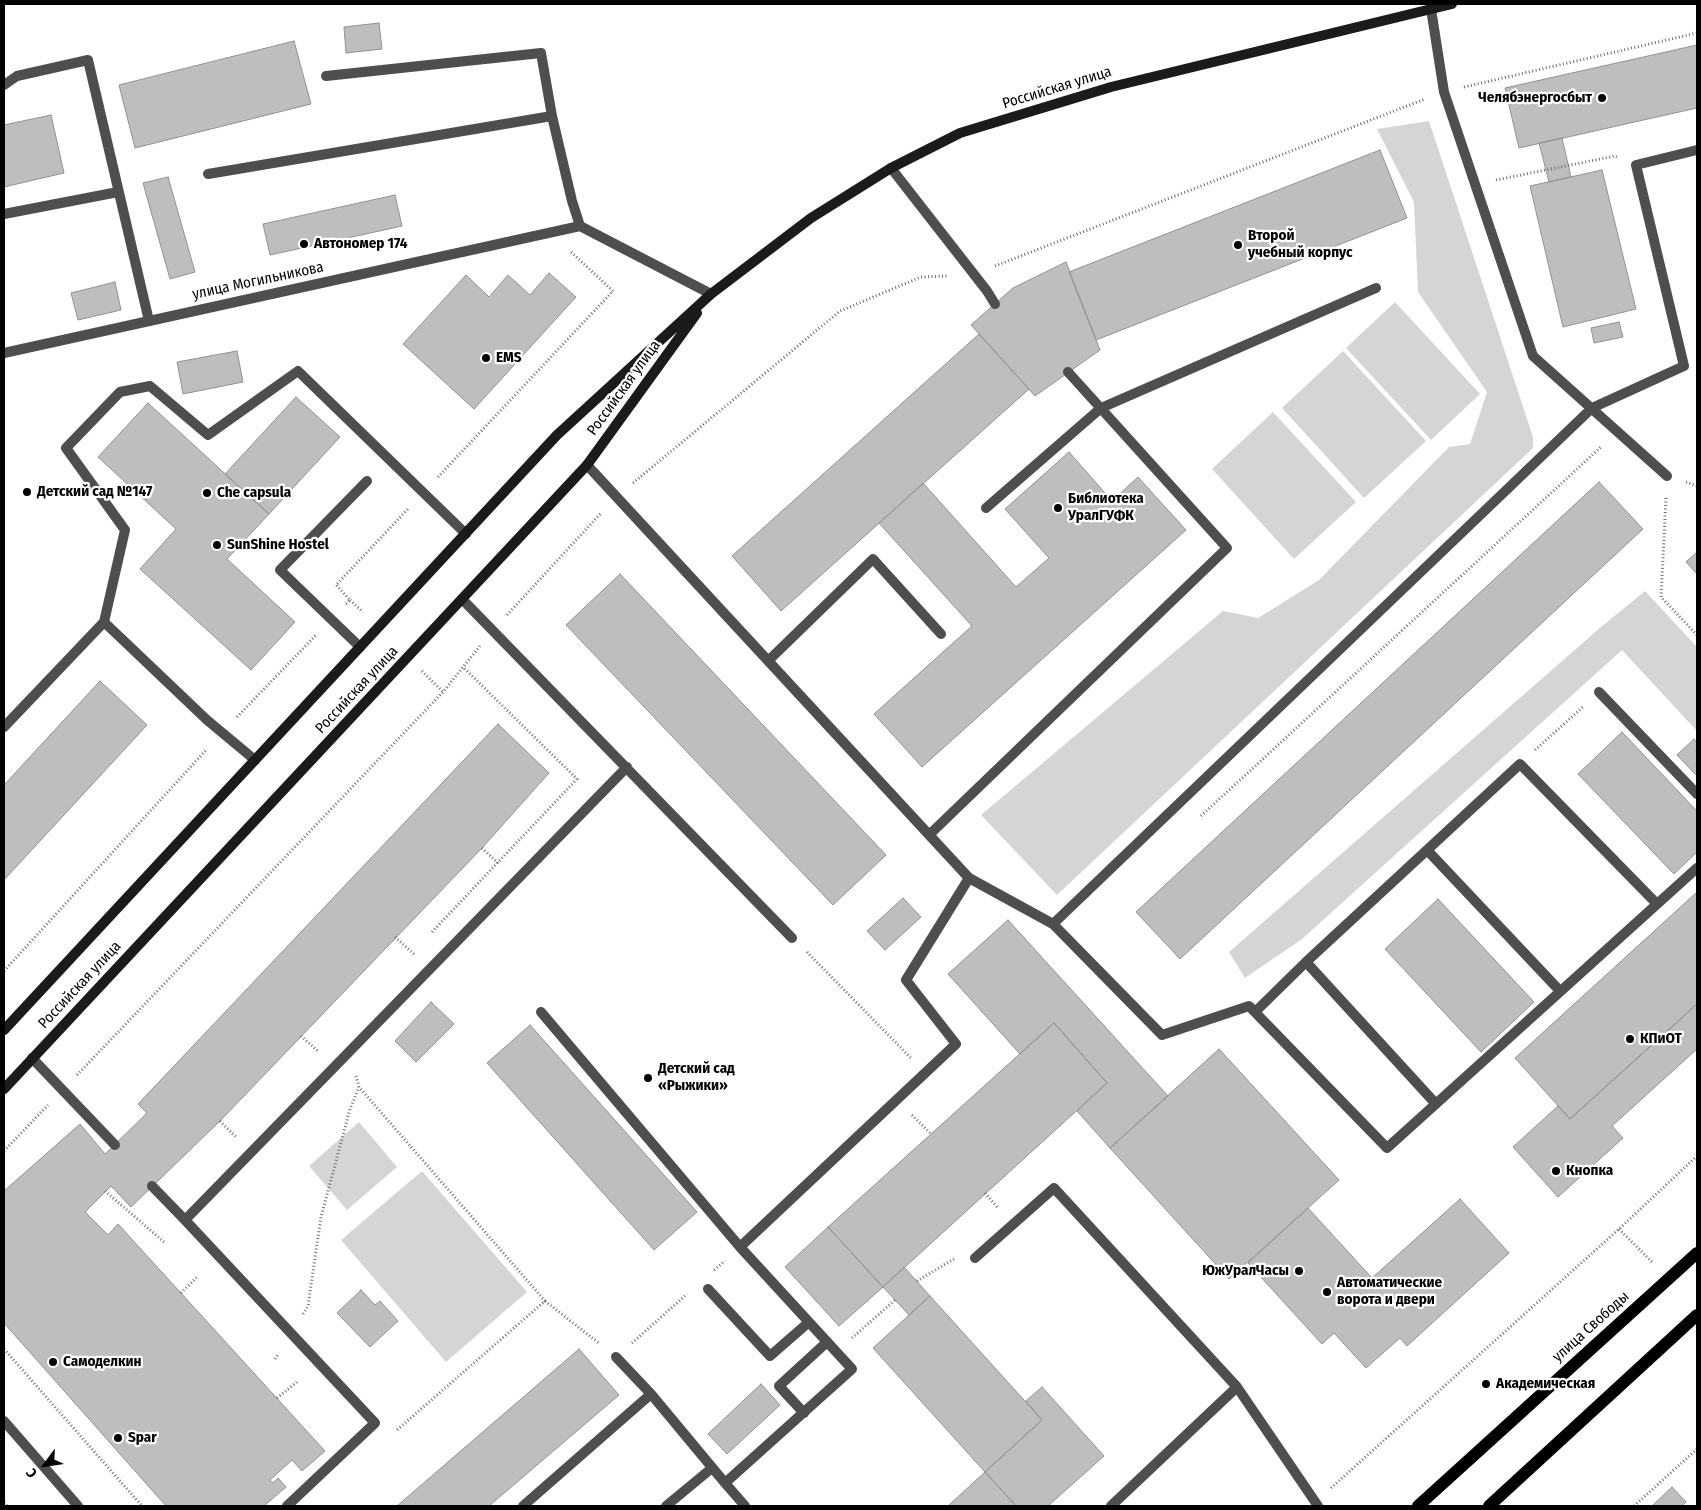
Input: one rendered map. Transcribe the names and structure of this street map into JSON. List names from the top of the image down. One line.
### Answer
{"streets":{"main road":["Российская улица","улица Свободы"],"street":["улица Могильникова"]},"places":["Челябэнергосбыт","Автономер 174","Второй учебный корпус","EMS","Детский сад №147","Che capsula","Библиотека УралГУФК","SunShine Hostel","КПиОТ","Детский сад «Рыжики»","Кнопка","ЮжУралЧасы","Автоматические ворота и двери","Самоделкин","Академическая","Spar"],"north":"bottom left"}
